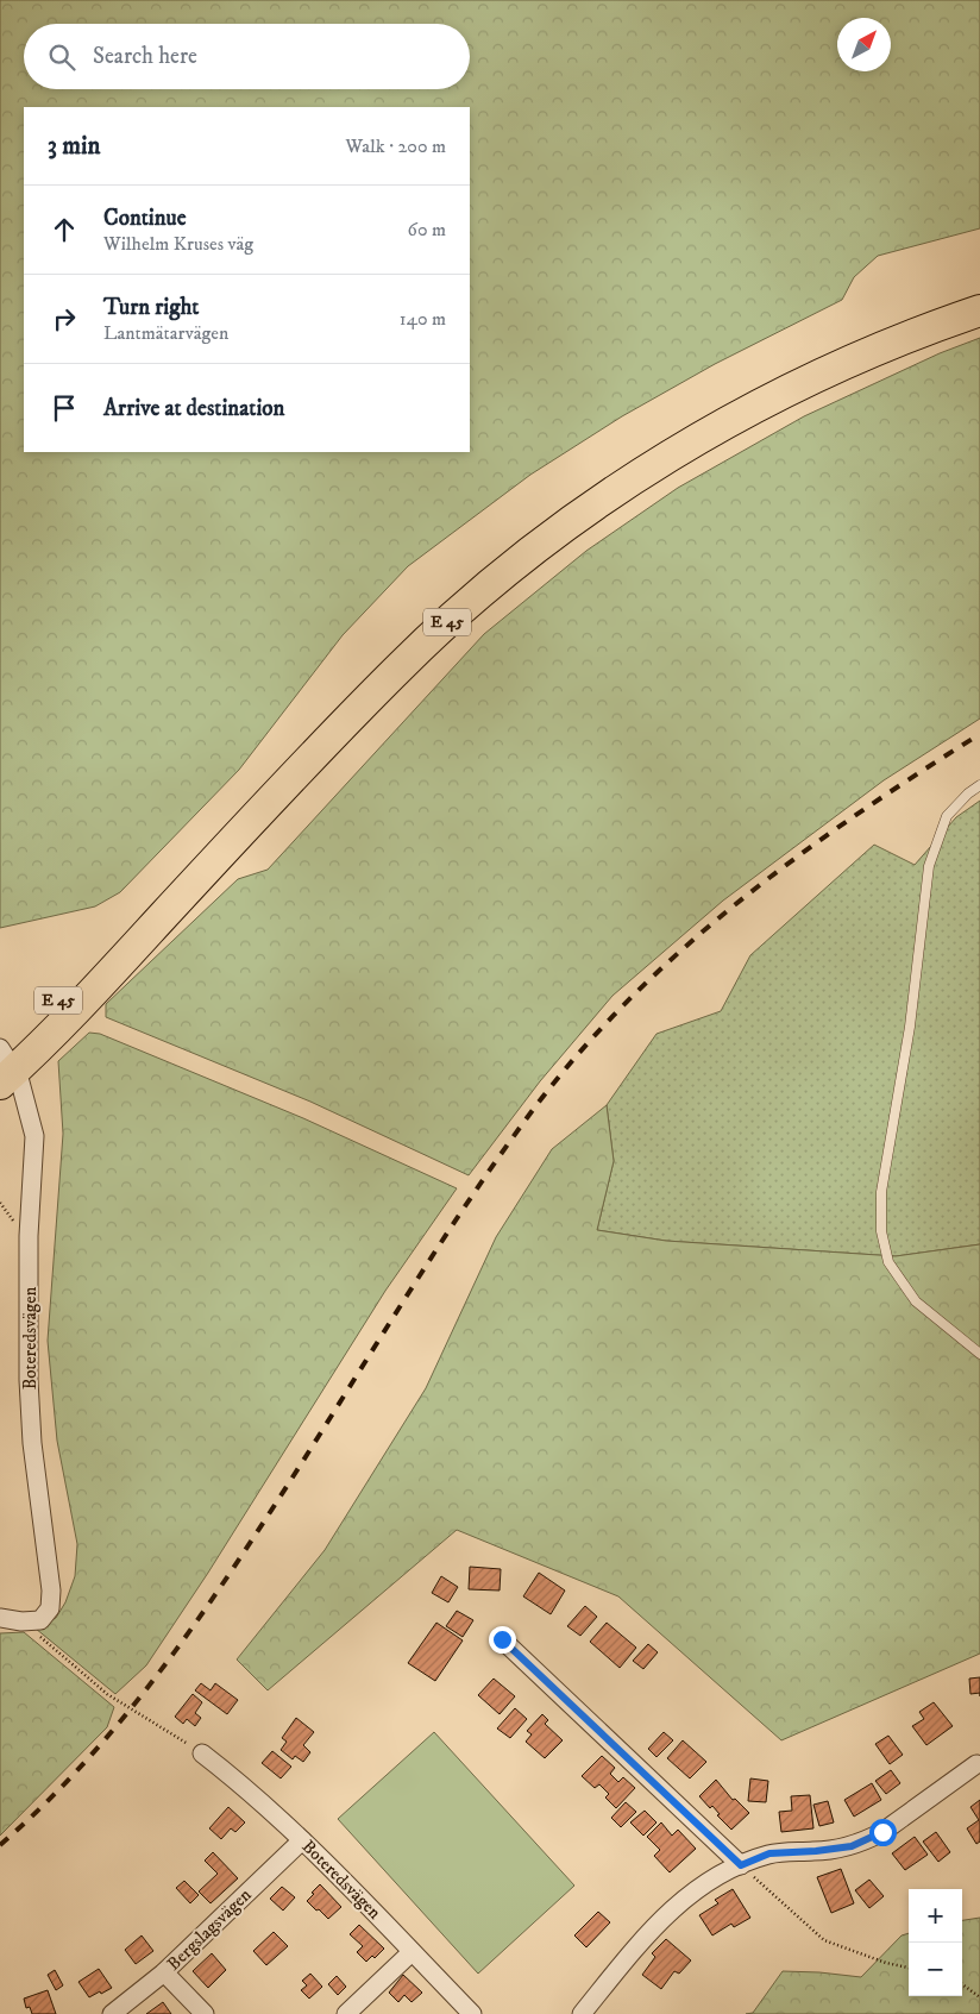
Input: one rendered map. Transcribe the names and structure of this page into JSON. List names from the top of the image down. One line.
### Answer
{"streets":{"highway":["E 45"],"street":["Boteredsvägen","Bergslagsvägen"]},"crossings":[["E 45","Boteredsvägen"],["Boteredsvägen","Bergslagsvägen"]],"north":"top right","page":{"search":"Search here","heading":["3 min","Walk · 200 m"],"list":[["Continue","Wilhelm Kruses väg","60 m"],["Turn right","Lantmätarvägen","140 m"],"Arrive at destination"],"map_buttons":["+","−"]}}
